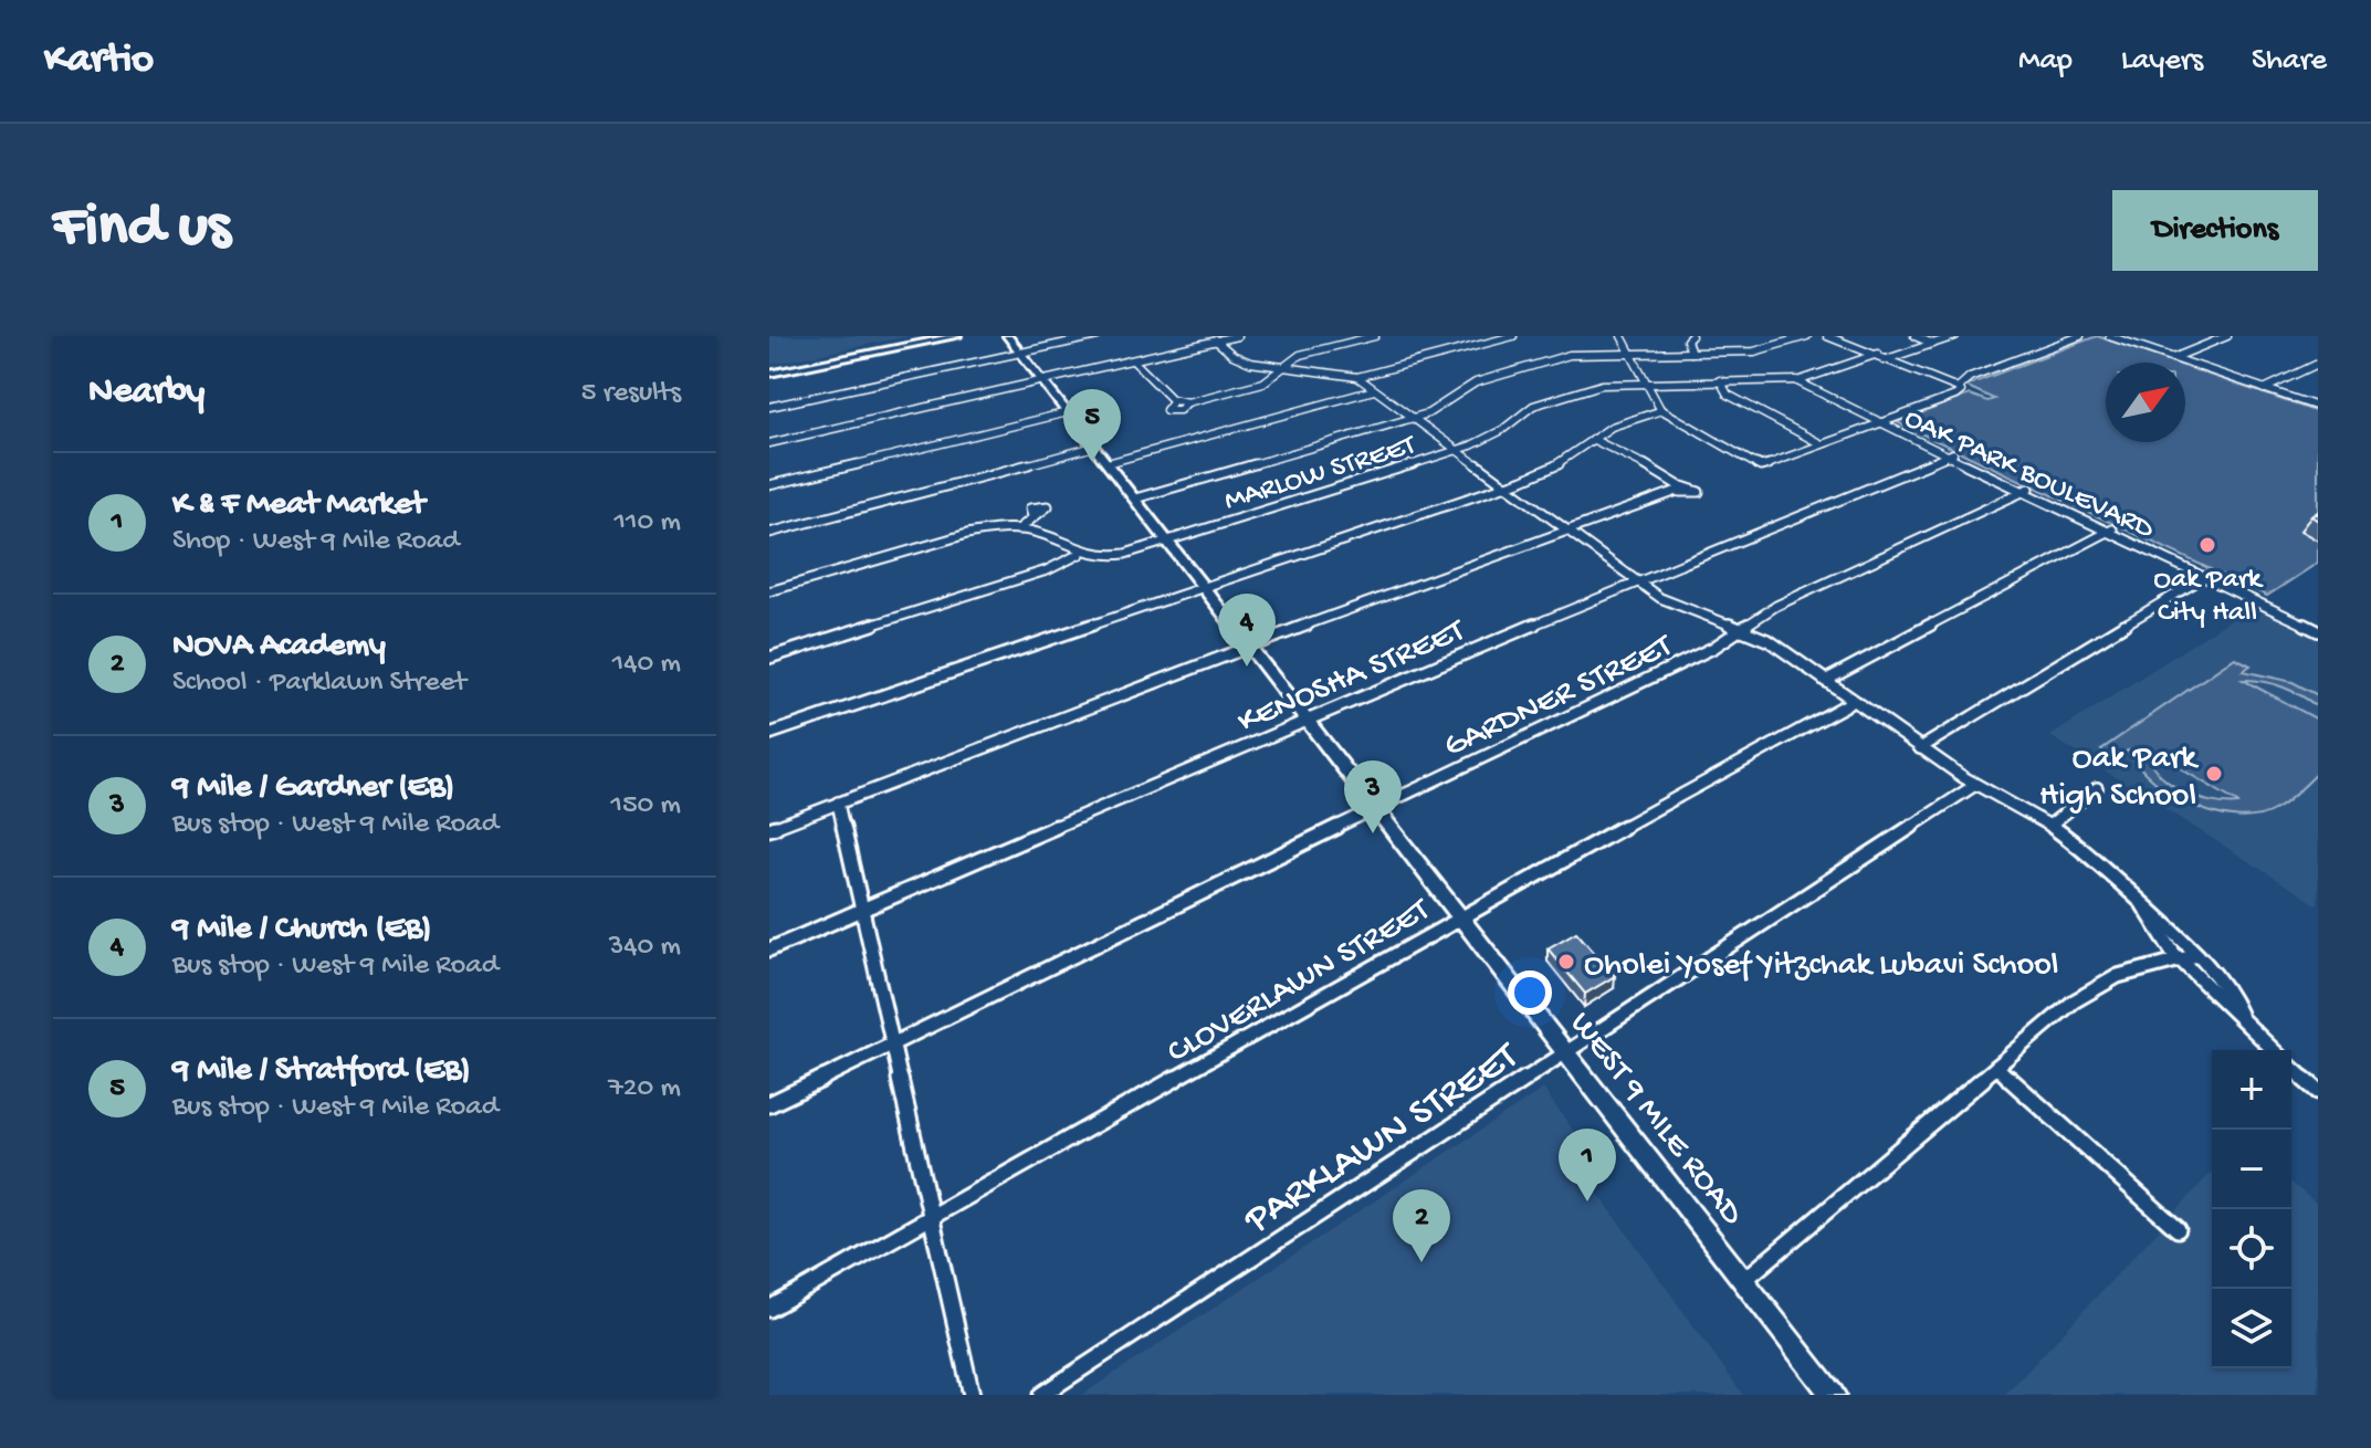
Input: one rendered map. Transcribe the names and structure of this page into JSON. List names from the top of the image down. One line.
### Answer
{"streets":{"main road":["WEST 9 MILE ROAD"],"street":["MARLOW STREET","OAK PARK BOULEVARD","KENOSHA STREET","GARDNER STREET","CLOVERLAWN STREET","PARKLAWN STREET"]},"crossings":[["MARLOW STREET","OAK PARK BOULEVARD"],["MARLOW STREET","WEST 9 MILE ROAD"],["OAK PARK BOULEVARD","KENOSHA STREET"],["OAK PARK BOULEVARD","GARDNER STREET"],["KENOSHA STREET","WEST 9 MILE ROAD"],["GARDNER STREET","WEST 9 MILE ROAD"],["CLOVERLAWN STREET","WEST 9 MILE ROAD"],["WEST 9 MILE ROAD","PARKLAWN STREET"]],"places":["Oak Park City Hall","Oak Park High School","Oholei Yosef Yitzchak Lubavi School"],"north":"top right","page":{"header":"Kartio","nav":["Map","Layers","Share"],"buttons":"Directions","title":"Find us","heading":["Nearby","5 results"],"pins":["5","4","3","1","2"],"list":[{"mark":"1","name":"K & F Meat Market","note":"Shop · West 9 Mile Road","value":"110 m"},{"mark":"2","name":"NOVA Academy","note":"School · Parklawn Street","value":"140 m"},{"mark":"3","name":"9 Mile / Gardner (EB)","note":"Bus stop · West 9 Mile Road","value":"150 m"},{"mark":"4","name":"9 Mile / Church (EB)","note":"Bus stop · West 9 Mile Road","value":"340 m"},{"mark":"5","name":"9 Mile / Stratford (EB)","note":"Bus stop · West 9 Mile Road","value":"720 m"}],"map_buttons":["+","−"]}}
